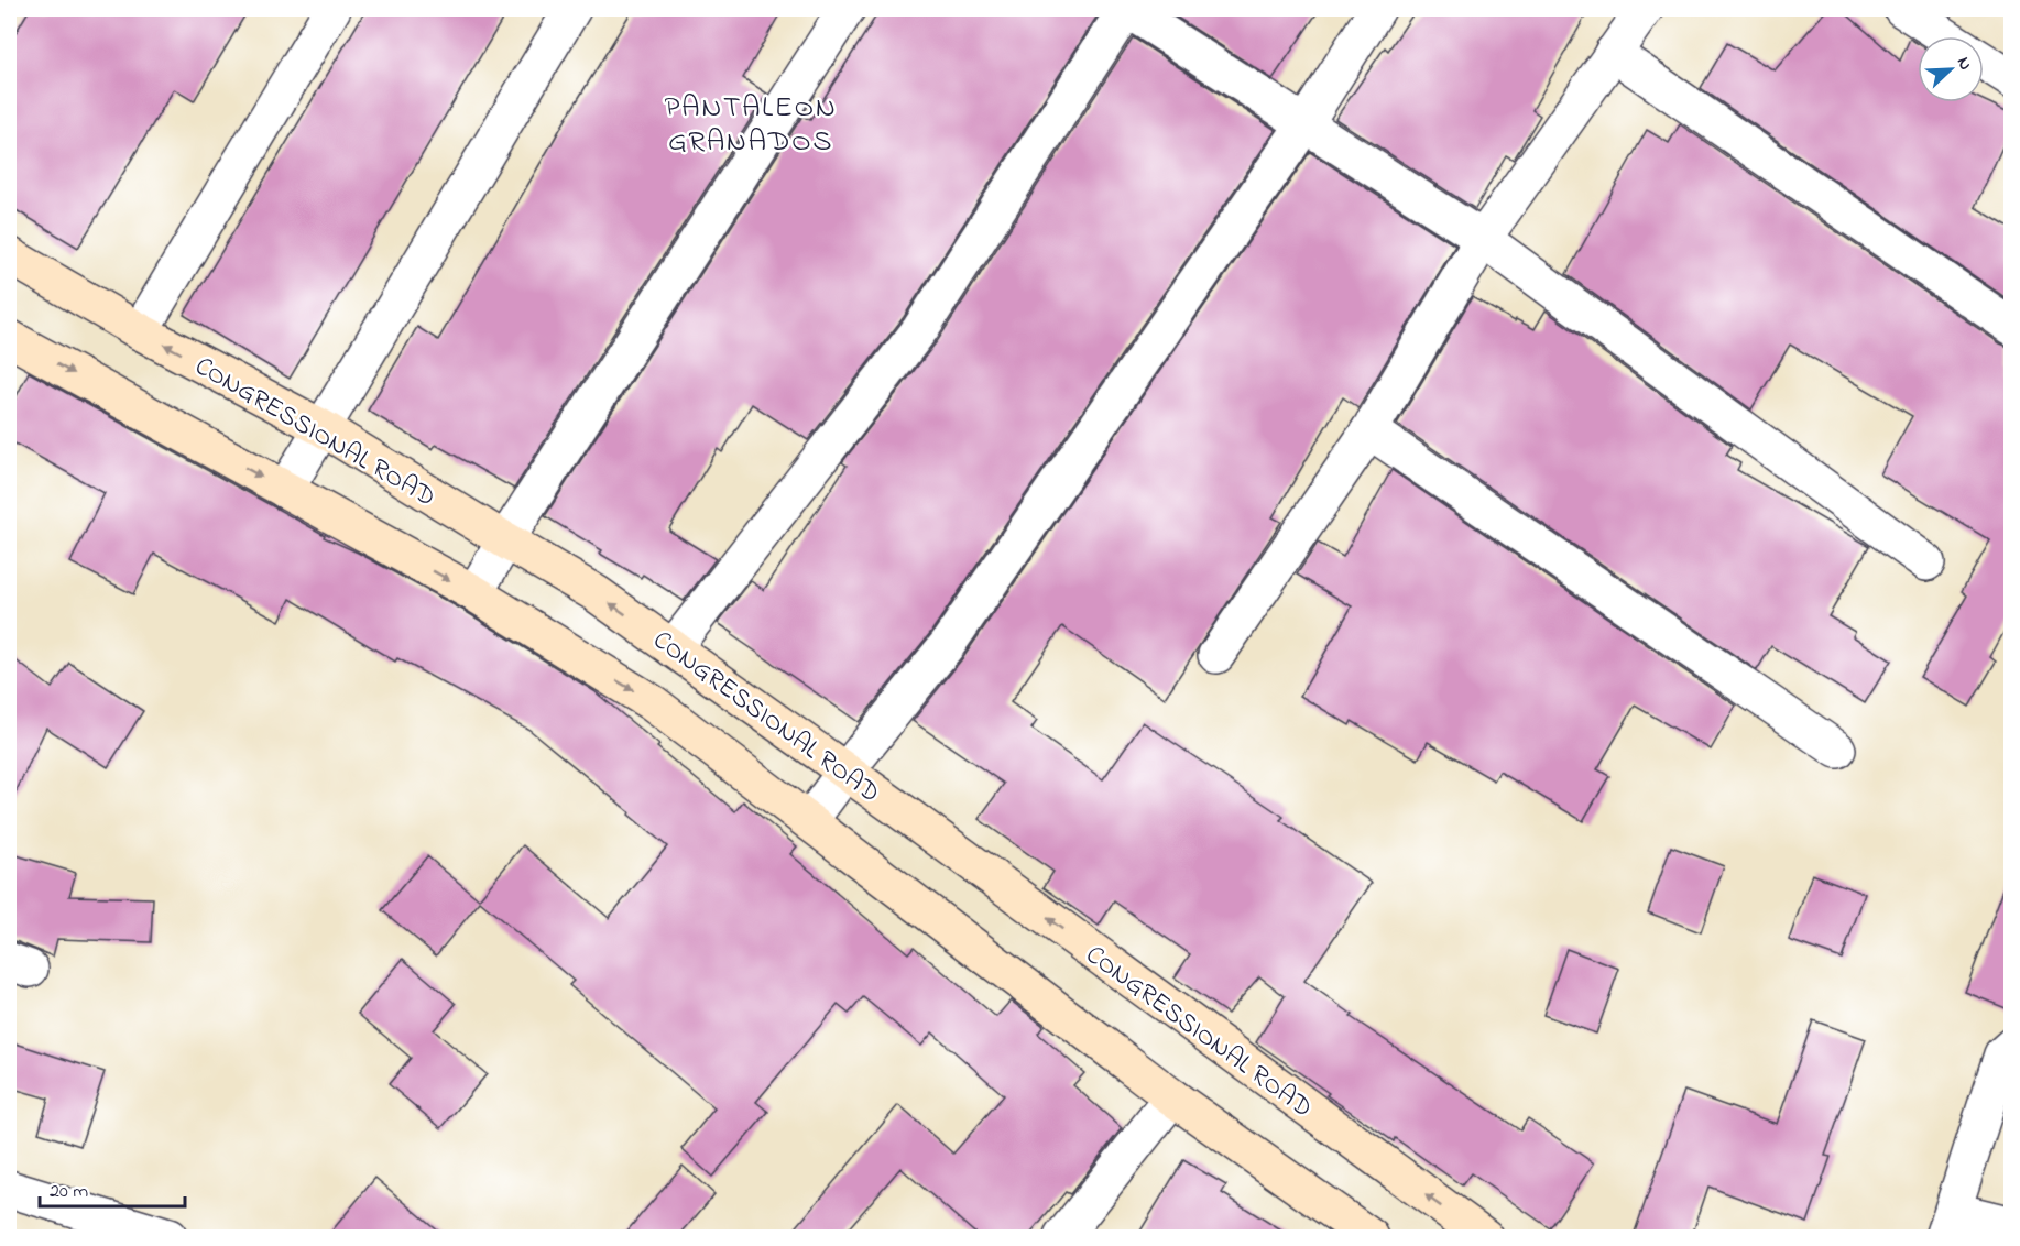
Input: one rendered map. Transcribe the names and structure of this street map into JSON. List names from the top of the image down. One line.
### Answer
{"streets":{"main road":["CONGRESSIONAL ROAD"]},"districts":["PANTALEON GRANADOS"],"scale_bar":"20 m","north":"top right"}
